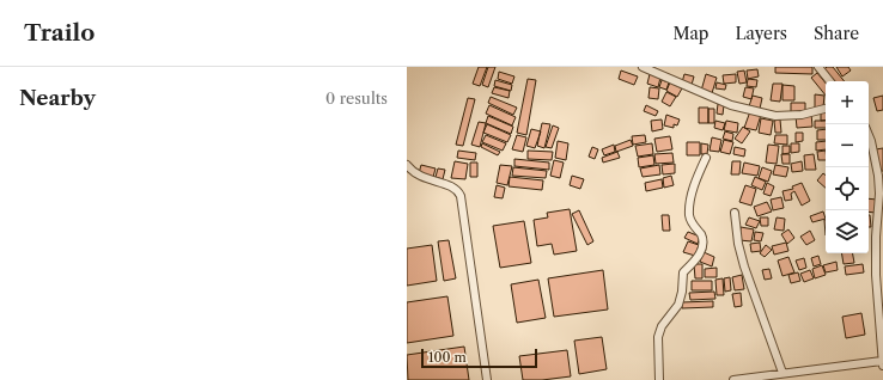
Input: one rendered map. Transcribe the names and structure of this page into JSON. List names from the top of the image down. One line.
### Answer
{"scale_bar":"100 m","page":{"header":"Trailo","nav":["Map","Layers","Share"],"heading":["Nearby","0 results"],"map_buttons":["+","−"],"scale":"100 m"}}
